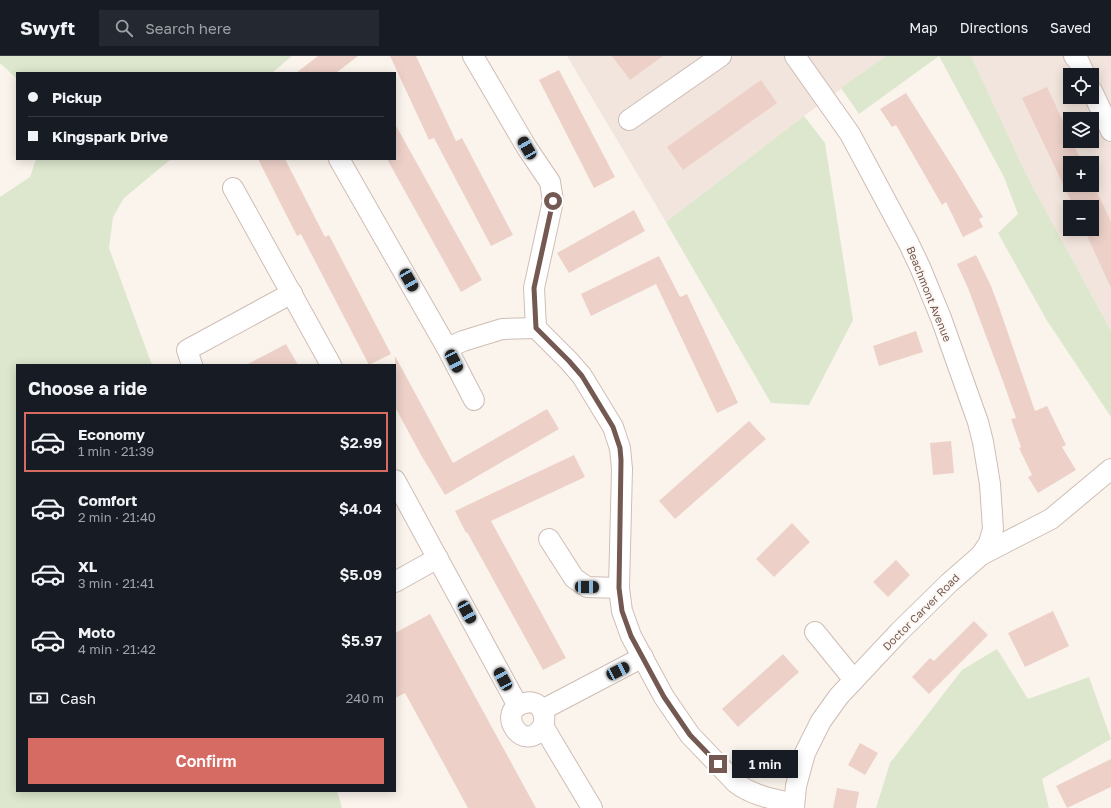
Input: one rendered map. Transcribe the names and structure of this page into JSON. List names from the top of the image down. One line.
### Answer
{"streets":{"street":["Beachmont Avenue","Doctor Carver Road"]},"crossings":[["Beachmont Avenue","Doctor Carver Road"]],"page":{"header":"Swyft","search":"Search here","nav":["Map","Directions","Saved"],"map_buttons":["+","−"],"banner":["Pickup","Kingspark Drive"],"heading":"Choose a ride","list":[{"name":"Economy","note":"1 min · 21:39","value":"$2.99"},{"name":"Comfort","note":"2 min · 21:40","value":"$4.04"},{"name":"XL","note":"3 min · 21:41","value":"$5.09"},{"name":"Moto","note":"4 min · 21:42","value":"$5.97"}],"pay":["Cash","240 m"],"buttons":"Confirm","bubble":"1 min"}}
